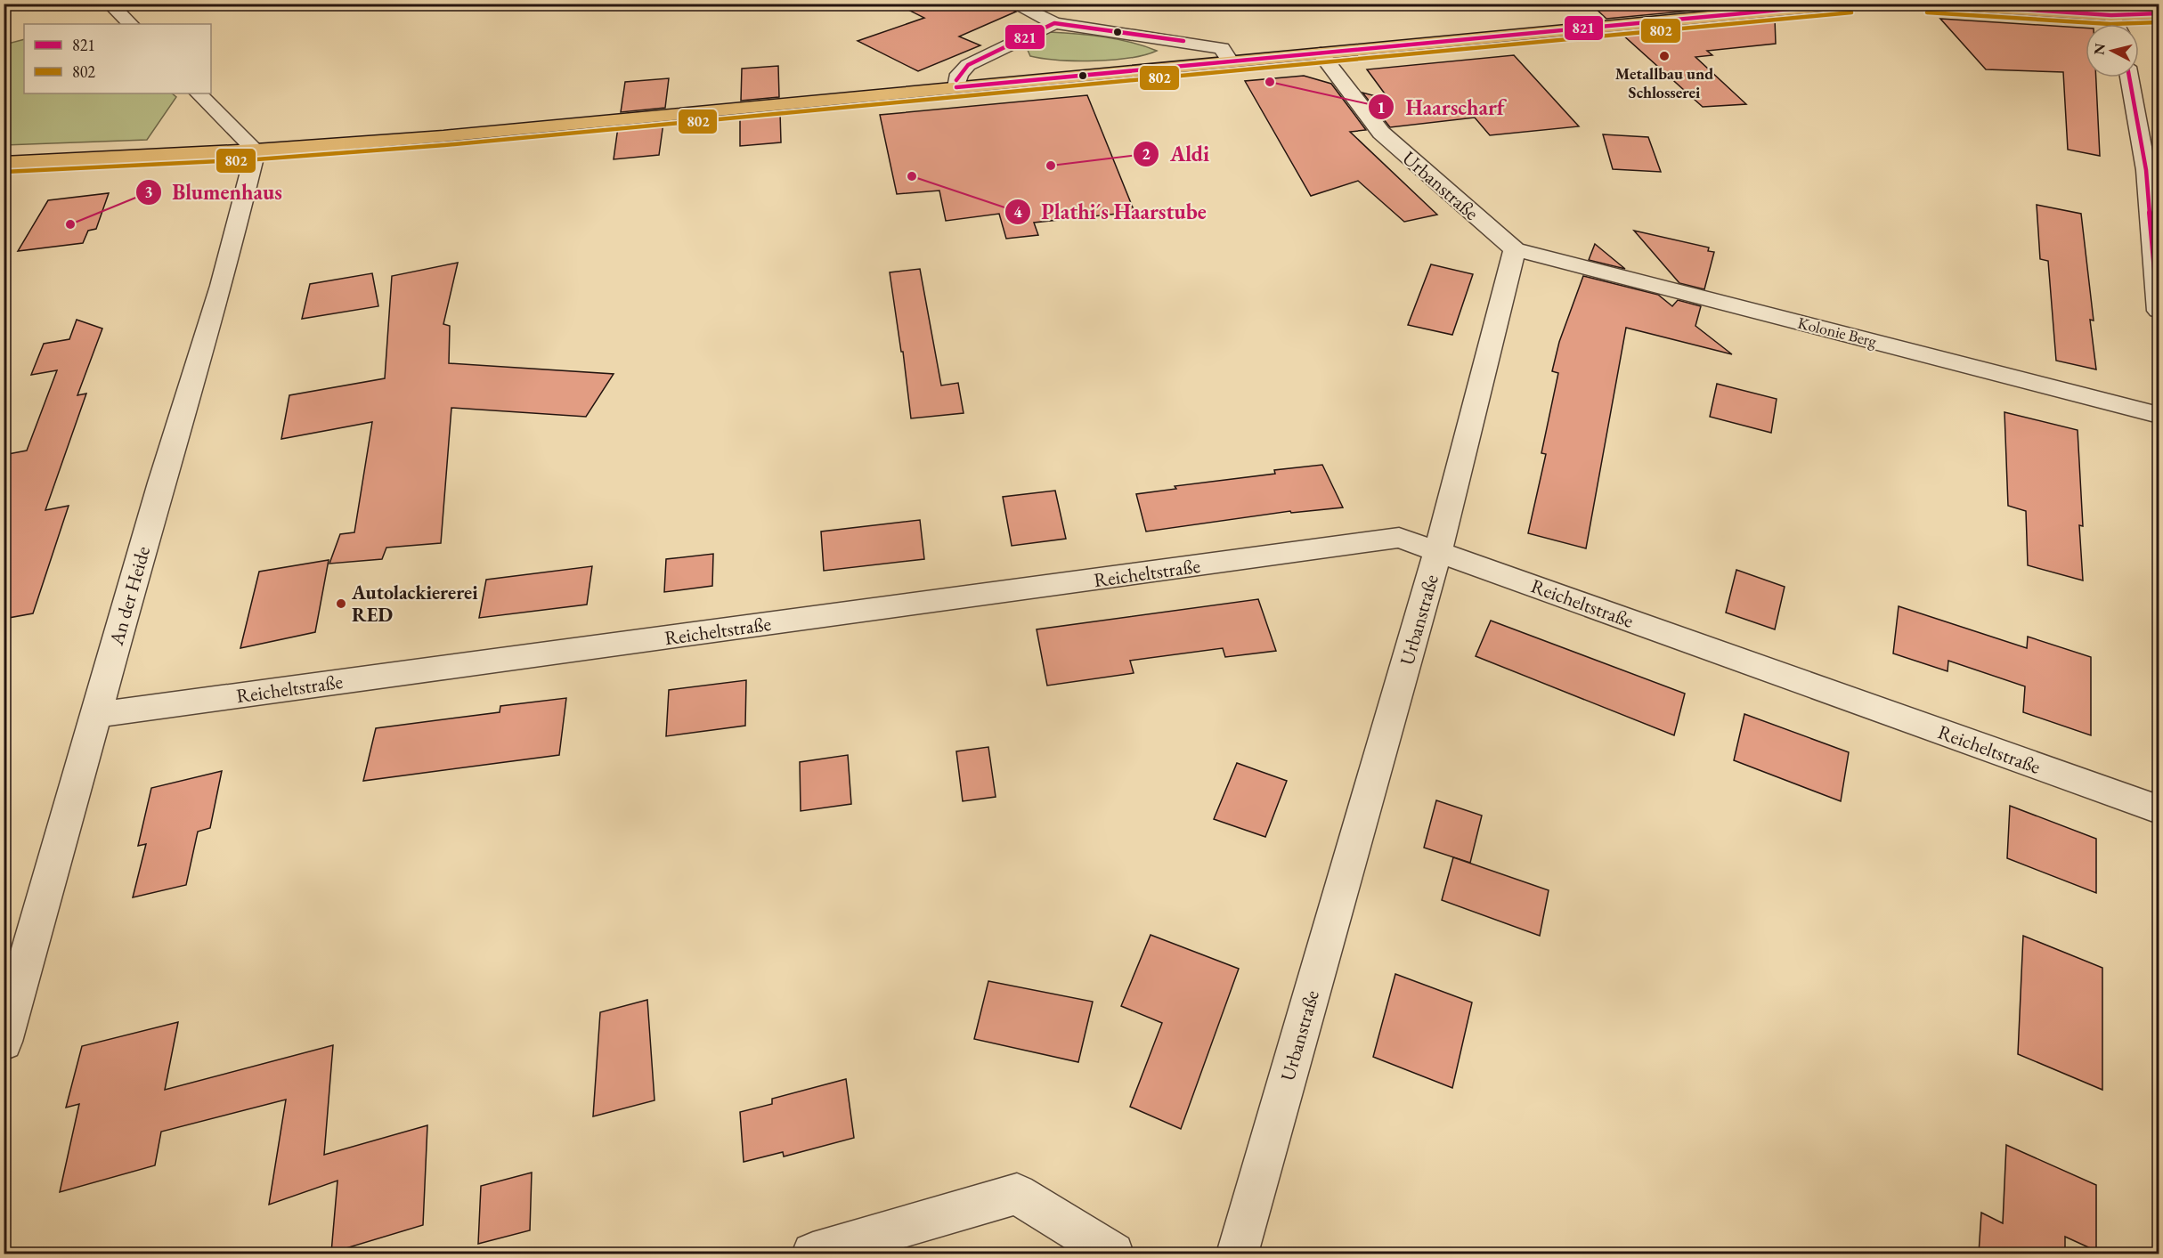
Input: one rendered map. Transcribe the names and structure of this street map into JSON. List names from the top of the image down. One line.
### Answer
{"streets":{"street":["Urbanstraße","Kolonie Berg","Reicheltstraße","An der Heide"]},"crossings":[["Urbanstraße","Kolonie Berg"],["Urbanstraße","Reicheltstraße"],["Reicheltstraße","An der Heide"]],"places":["Metallbau und Schlosserei","Haarscharf","Aldi","Plathi´s Haarstube","Blumenhaus","Autolackiererei RED"],"lines":["transit line 821","transit line 802"],"legend":["821","802"],"north":"left"}
